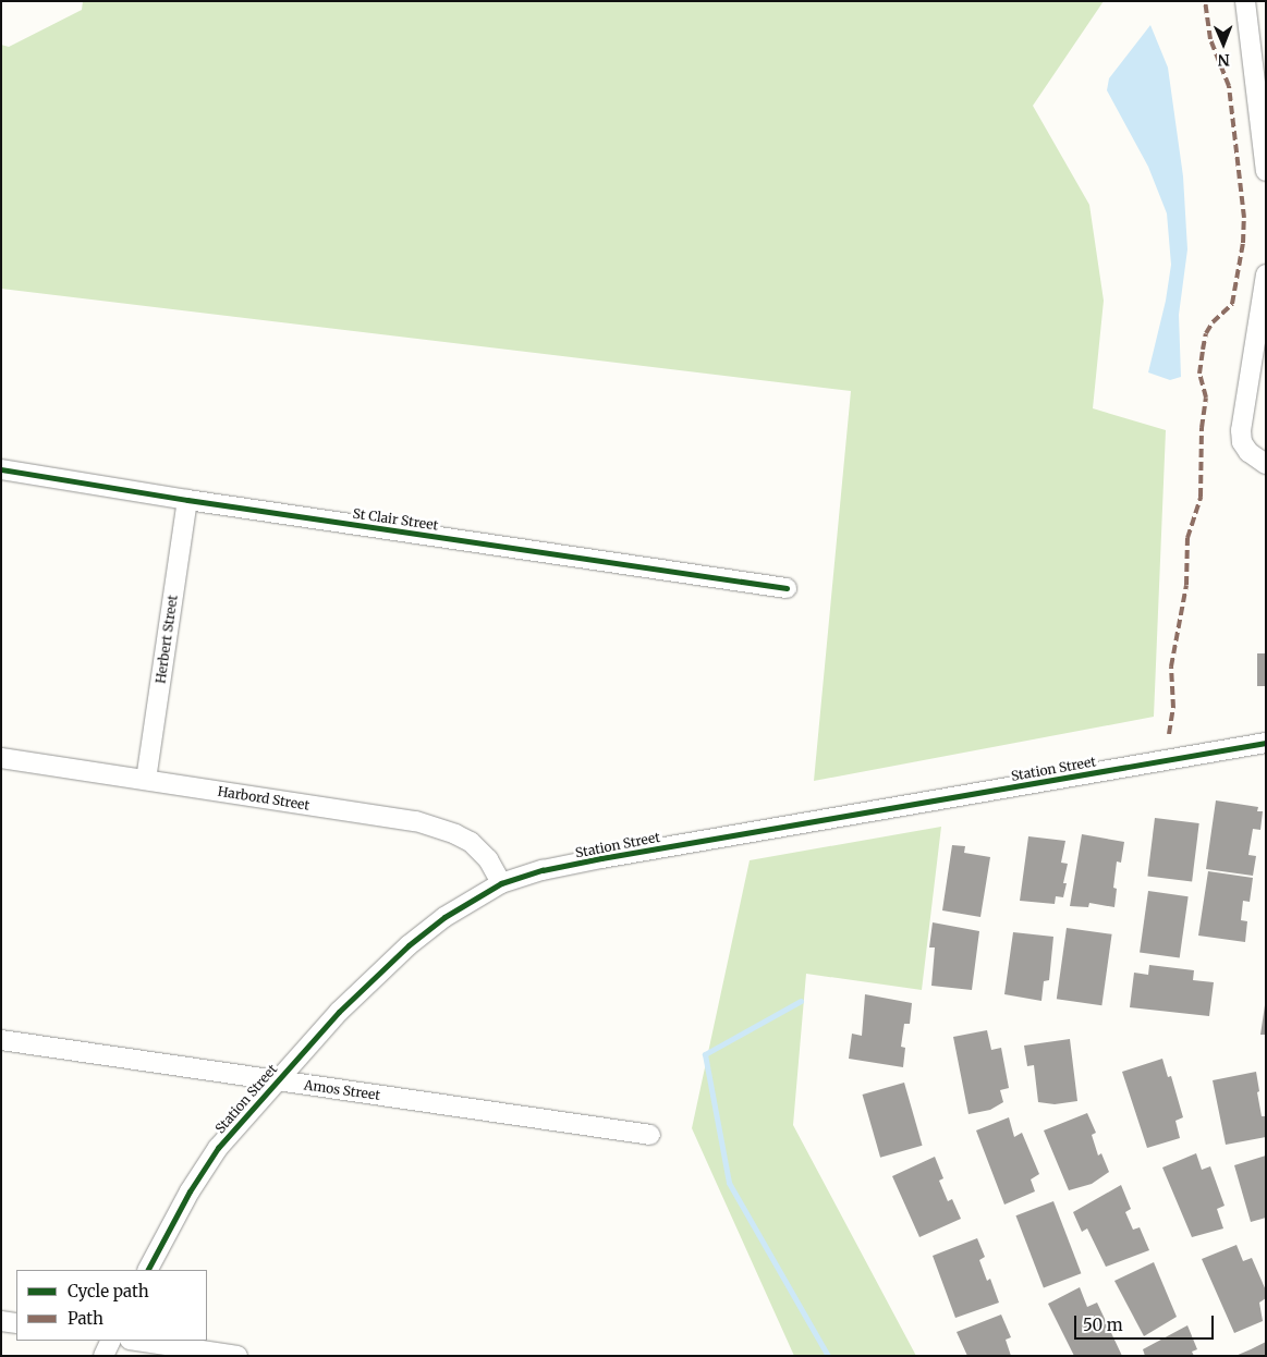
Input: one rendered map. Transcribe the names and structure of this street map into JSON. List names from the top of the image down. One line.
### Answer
{"streets":{"street":["St Clair Street","Herbert Street","Station Street","Harbord Street","Amos Street"]},"crossings":[["St Clair Street","Herbert Street"],["Herbert Street","Harbord Street"],["Station Street","Harbord Street"],["Station Street","Amos Street"]],"legend":["Cycle path","Path"],"scale_bar":"50 m","north":"bottom"}
